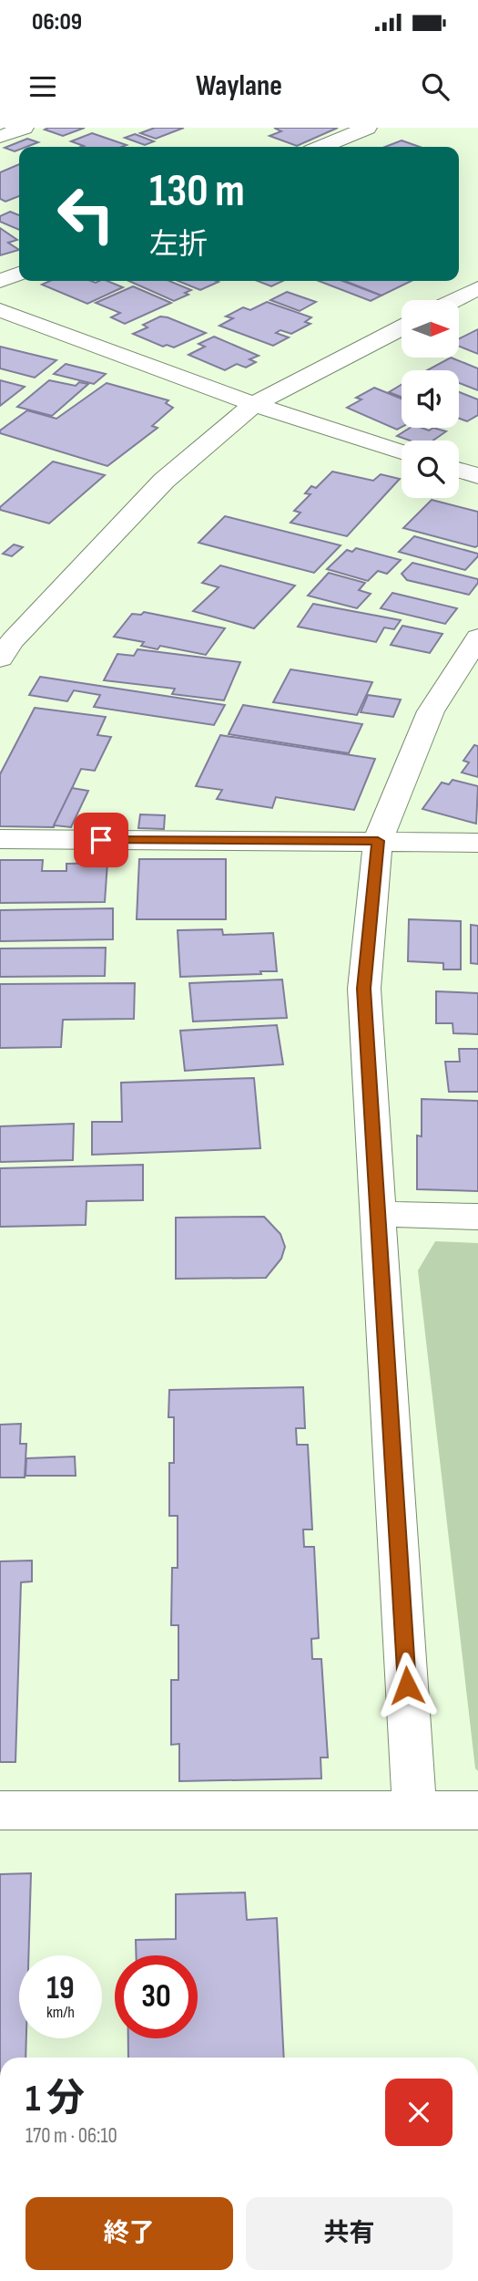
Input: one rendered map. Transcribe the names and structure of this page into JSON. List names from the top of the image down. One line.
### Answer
{"north":"right","page":{"status":"06:09","header":"Waylane","turn":["130 m","左折"],"speed":"19 km/h","limit":"30","heading":["1 分","170 m · 06:10"],"buttons":["終了","共有"]}}
